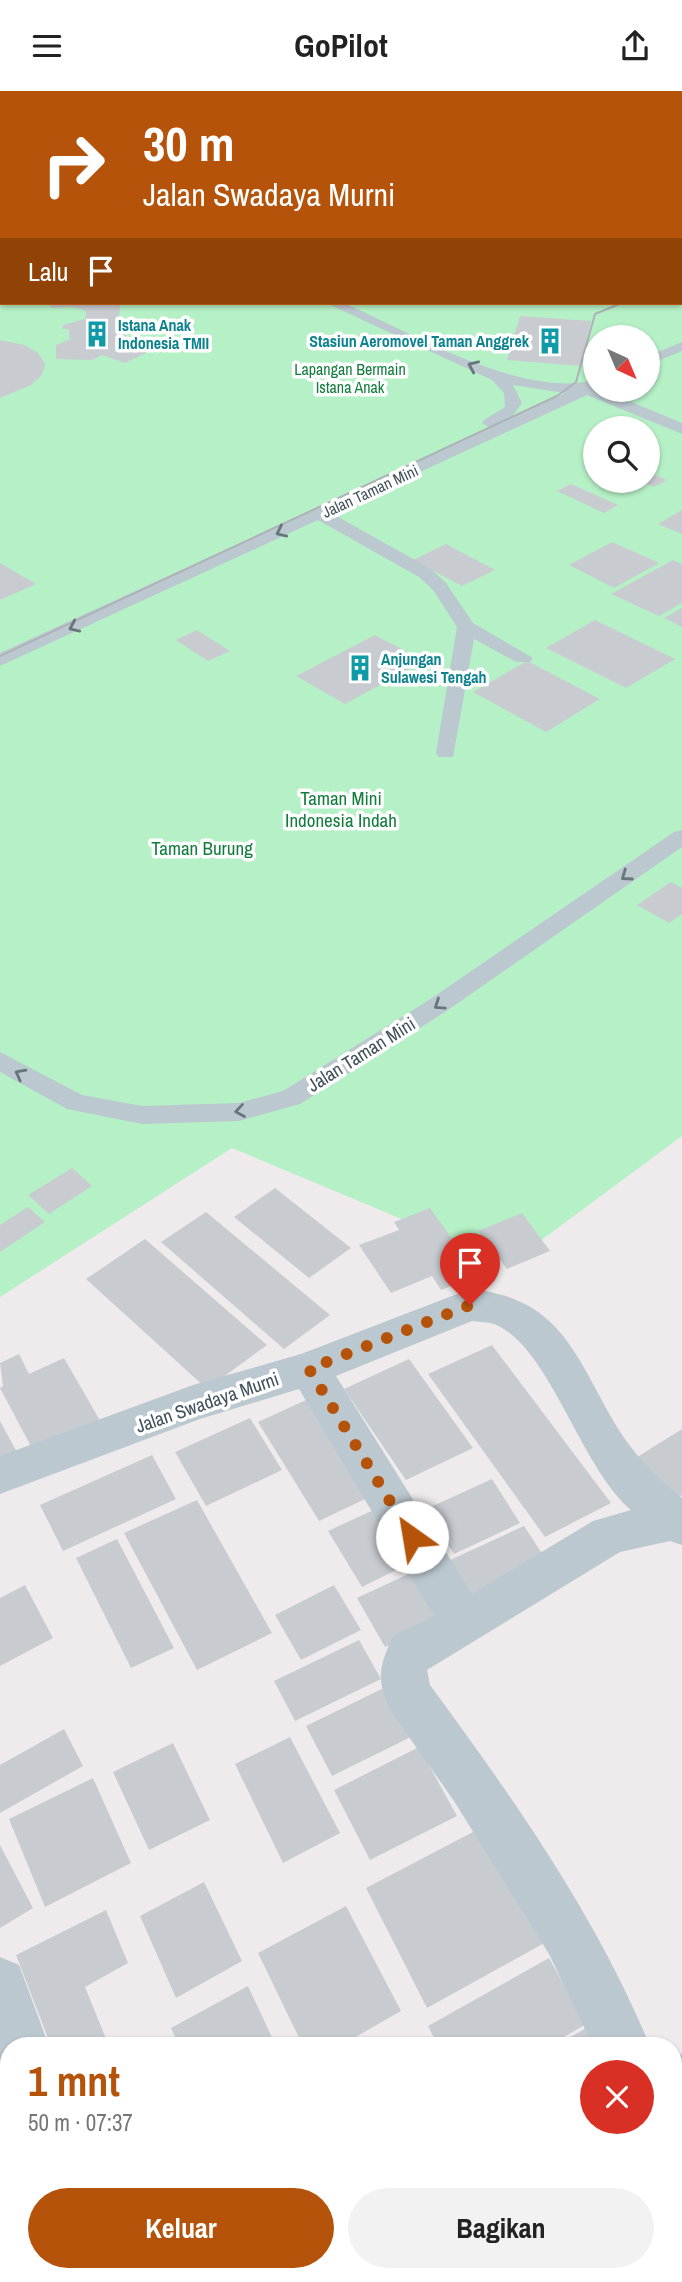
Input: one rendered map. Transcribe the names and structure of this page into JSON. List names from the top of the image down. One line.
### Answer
{"streets":{"street":["Jalan Swadaya Murni"],"lane":["Jalan Taman Mini"]},"parks":["Lapangan Bermain Istana Anak","Taman Mini Indonesia Indah","Taman Burung"],"places":{"building":["Istana Anak Indonesia TMII","Stasiun Aeromovel Taman Anggrek","Anjungan Sulawesi Tengah"]},"north":"bottom right","page":{"header":"GoPilot","turn":["30 m","Jalan Swadaya Murni"],"then":"Lalu","heading":["1 mnt","50 m · 07:37"],"buttons":["Keluar","Bagikan"]}}
